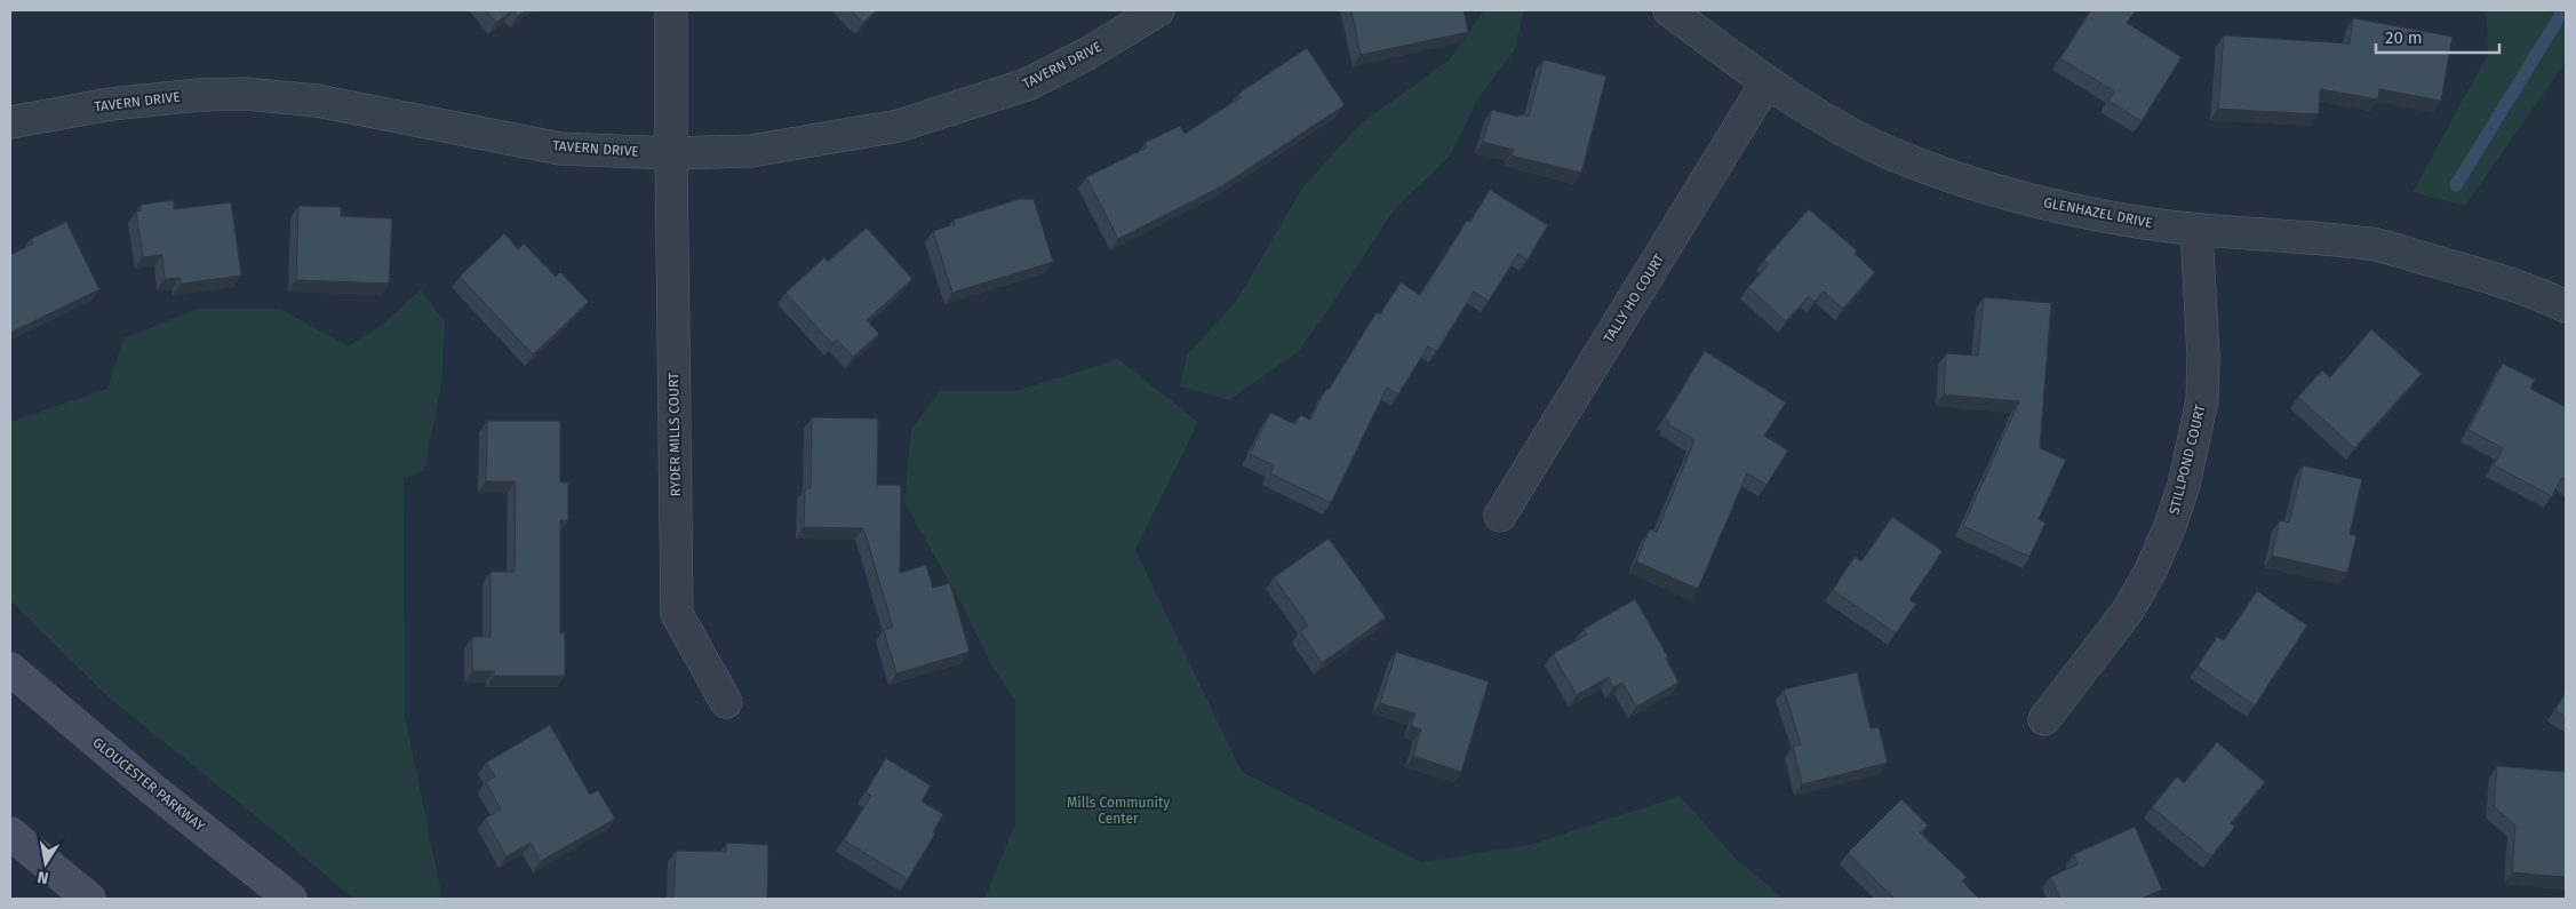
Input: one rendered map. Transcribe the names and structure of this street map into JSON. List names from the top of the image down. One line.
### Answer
{"streets":{"main road":["GLOUCESTER PARKWAY"],"street":["TAVERN DRIVE","GLENHAZEL DRIVE","TALLY HO COURT","RYDER MILLS COURT","STILLPOND COURT"]},"crossings":[["TAVERN DRIVE","RYDER MILLS COURT"],["GLENHAZEL DRIVE","TALLY HO COURT"],["GLENHAZEL DRIVE","STILLPOND COURT"]],"parks":["Mills Community Center"],"scale_bar":"20 m","north":"bottom"}
